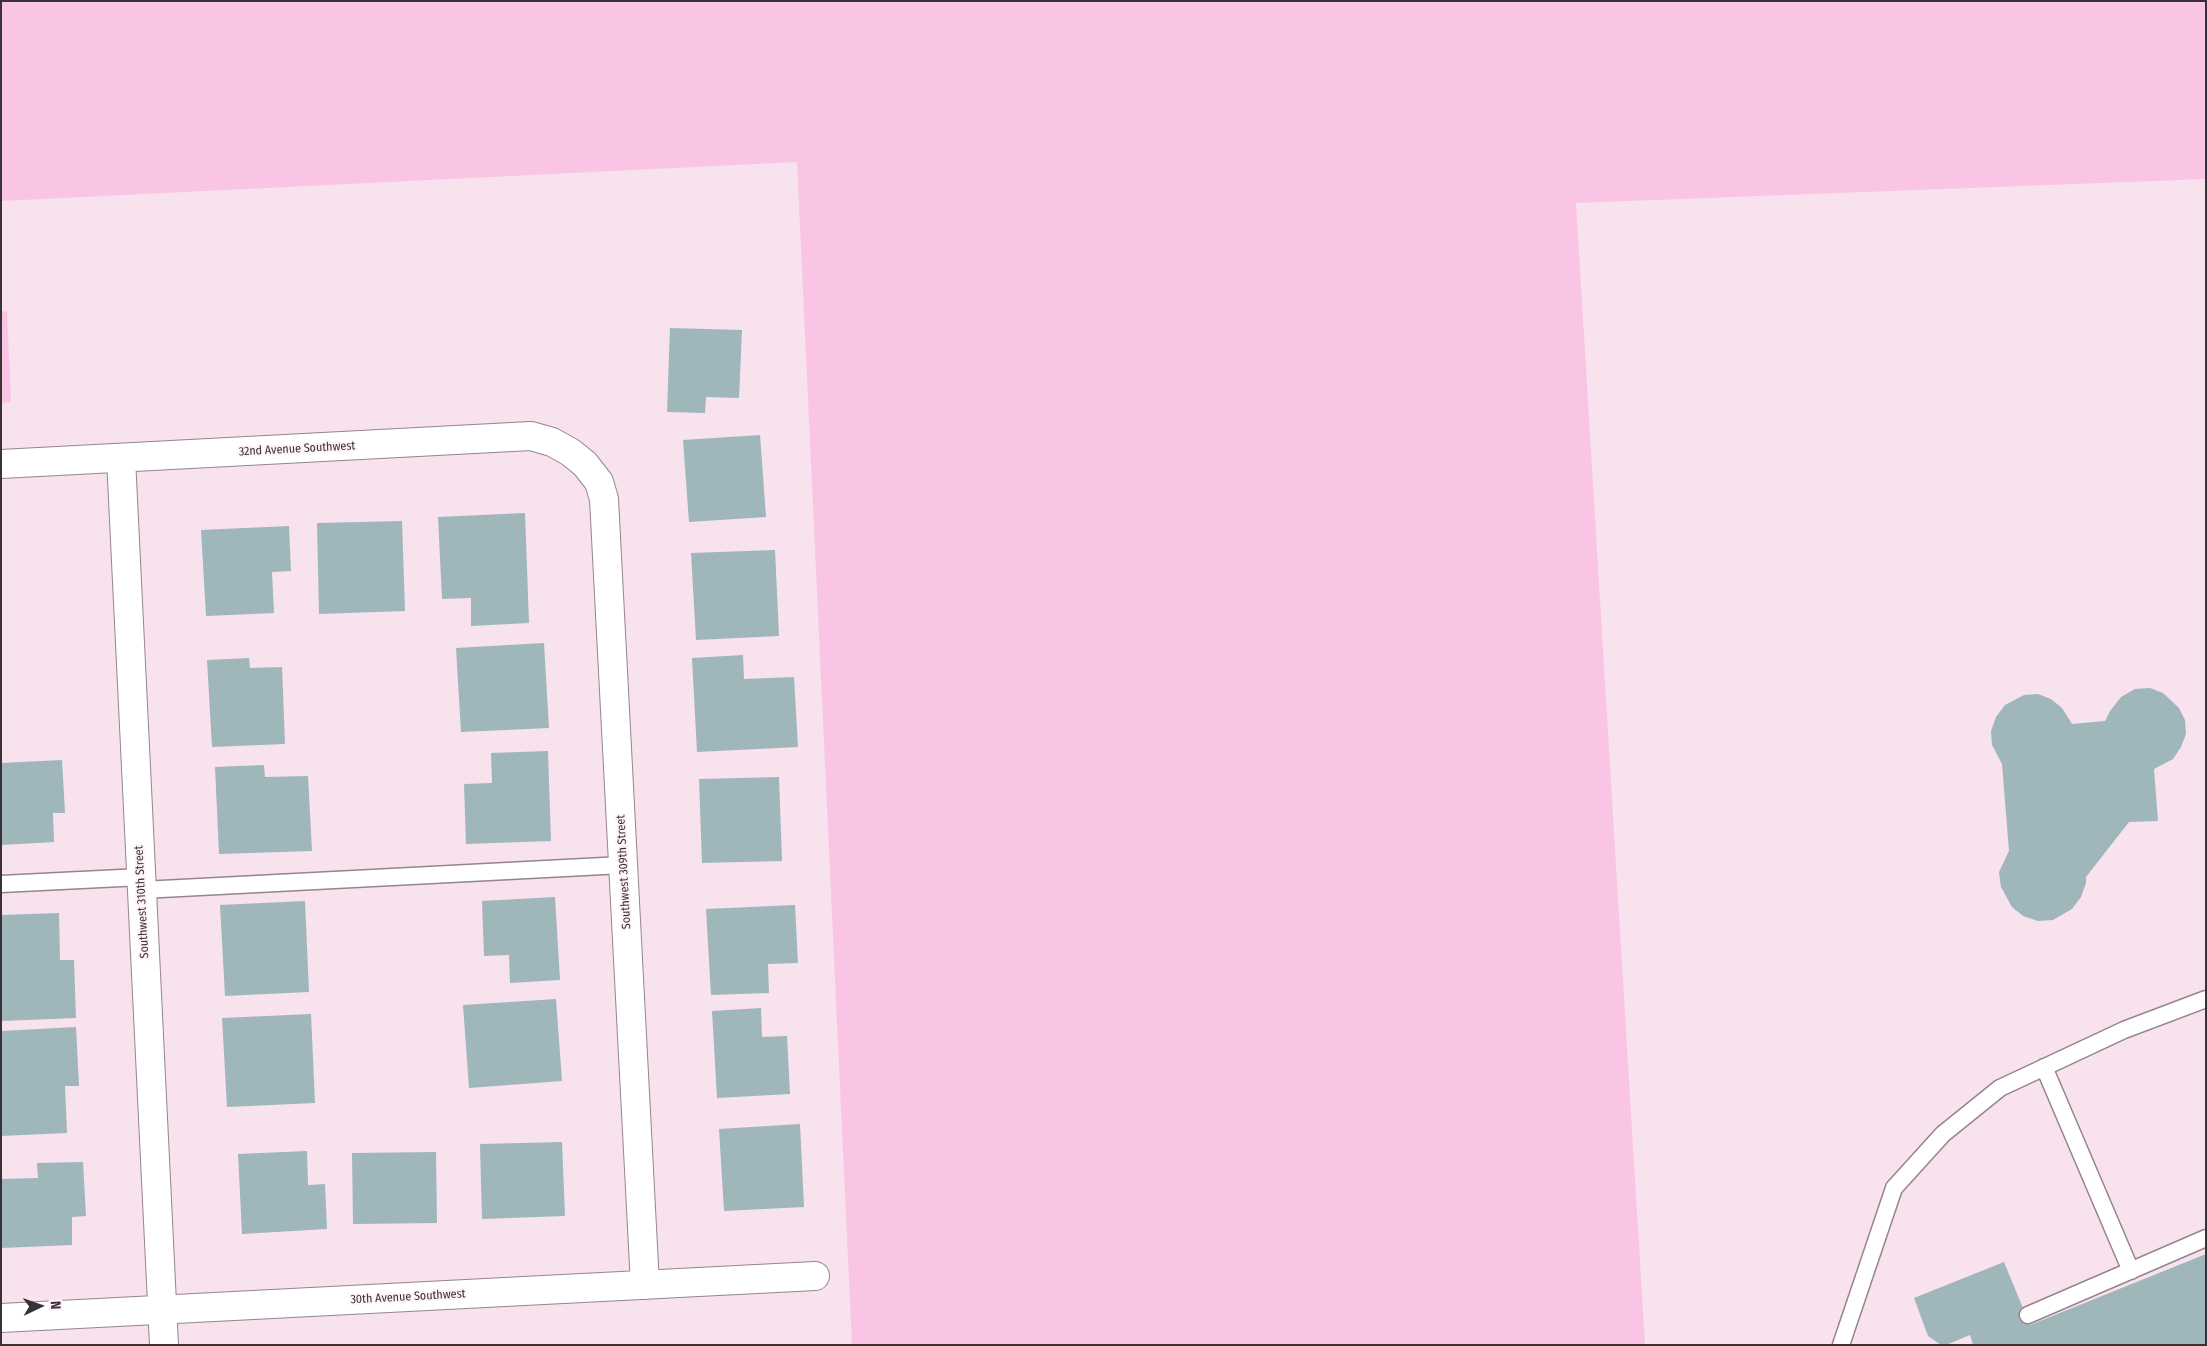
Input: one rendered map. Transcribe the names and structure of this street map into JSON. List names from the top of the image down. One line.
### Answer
{"streets":{"street":["32nd Avenue Southwest","Southwest 309th Street","Southwest 310th Street","30th Avenue Southwest"]},"crossings":[["32nd Avenue Southwest","Southwest 309th Street"],["32nd Avenue Southwest","Southwest 310th Street"],["Southwest 309th Street","30th Avenue Southwest"],["Southwest 310th Street","30th Avenue Southwest"]],"north":"right"}
